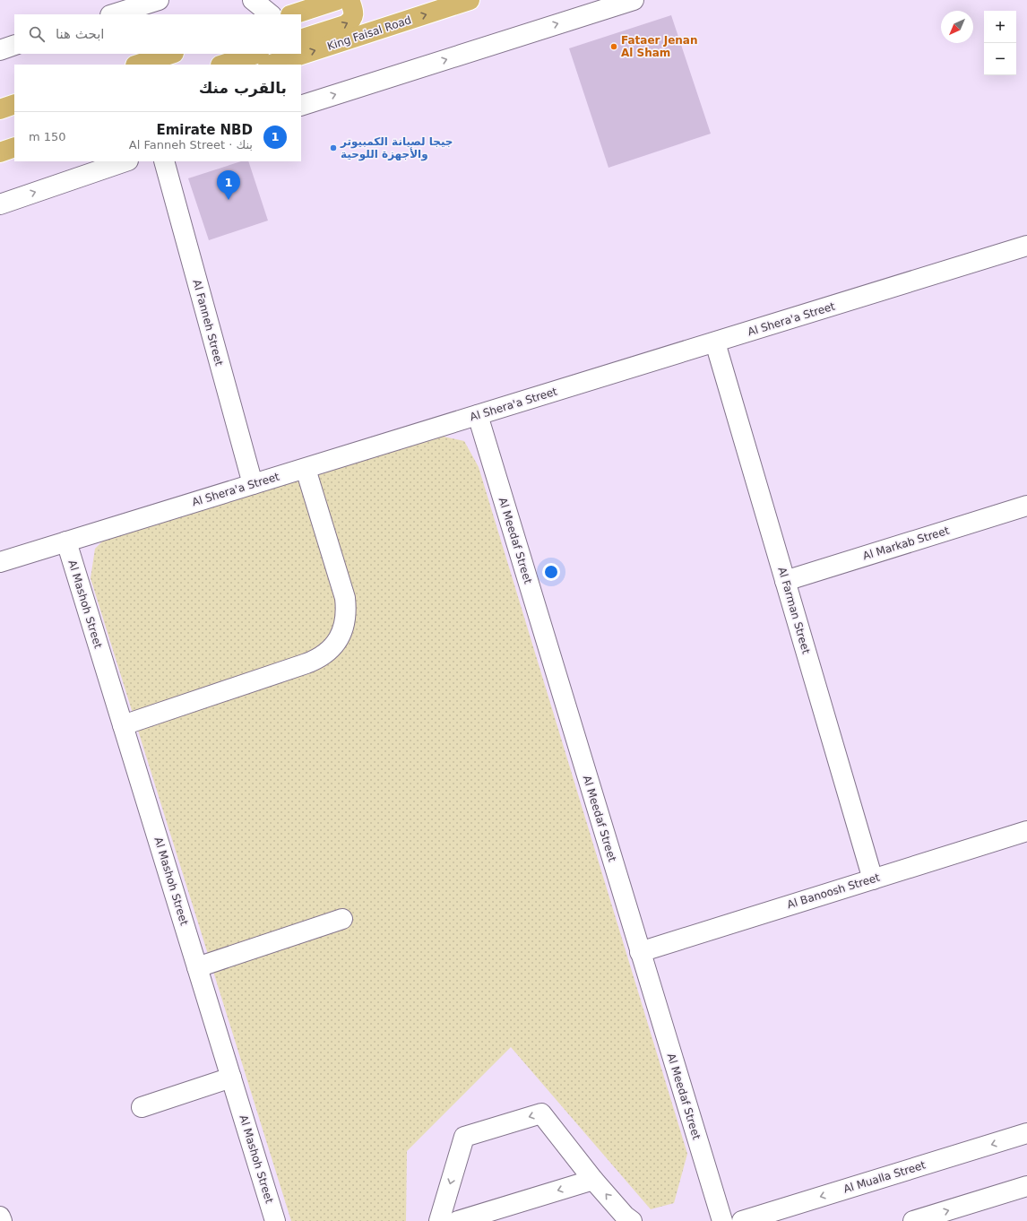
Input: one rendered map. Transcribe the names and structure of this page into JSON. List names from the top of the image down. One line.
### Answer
{"streets":{"main road":["King Faisal Road"],"street":["Al Shera'a Street","Al Fanneh Street","Al Meedaf Street","Al Markab Street","Al Mashoh Street","Al Farman Street","Al Banoosh Street","Al Mualla Street"]},"crossings":[["Al Shera'a Street","Al Fanneh Street"],["Al Shera'a Street","Al Meedaf Street"],["Al Shera'a Street","Al Mashoh Street"],["Al Shera'a Street","Al Farman Street"],["Al Meedaf Street","Al Banoosh Street"],["Al Markab Street","Al Farman Street"],["Al Farman Street","Al Banoosh Street"]],"one_way":["King Faisal Road"],"places":["Fataer Jenan Al Sham","جيجا لصيانة الكمبيوتر والأجهزة اللوحية"],"north":"bottom left","page":{"map_buttons":["+","−"],"search":"ابحث هنا","heading":"بالقرب منك","list":[{"mark":"1","name":"Emirate NBD","note":"بنك · Al Fanneh Street","value":"150 m"}],"pins":"1"}}
